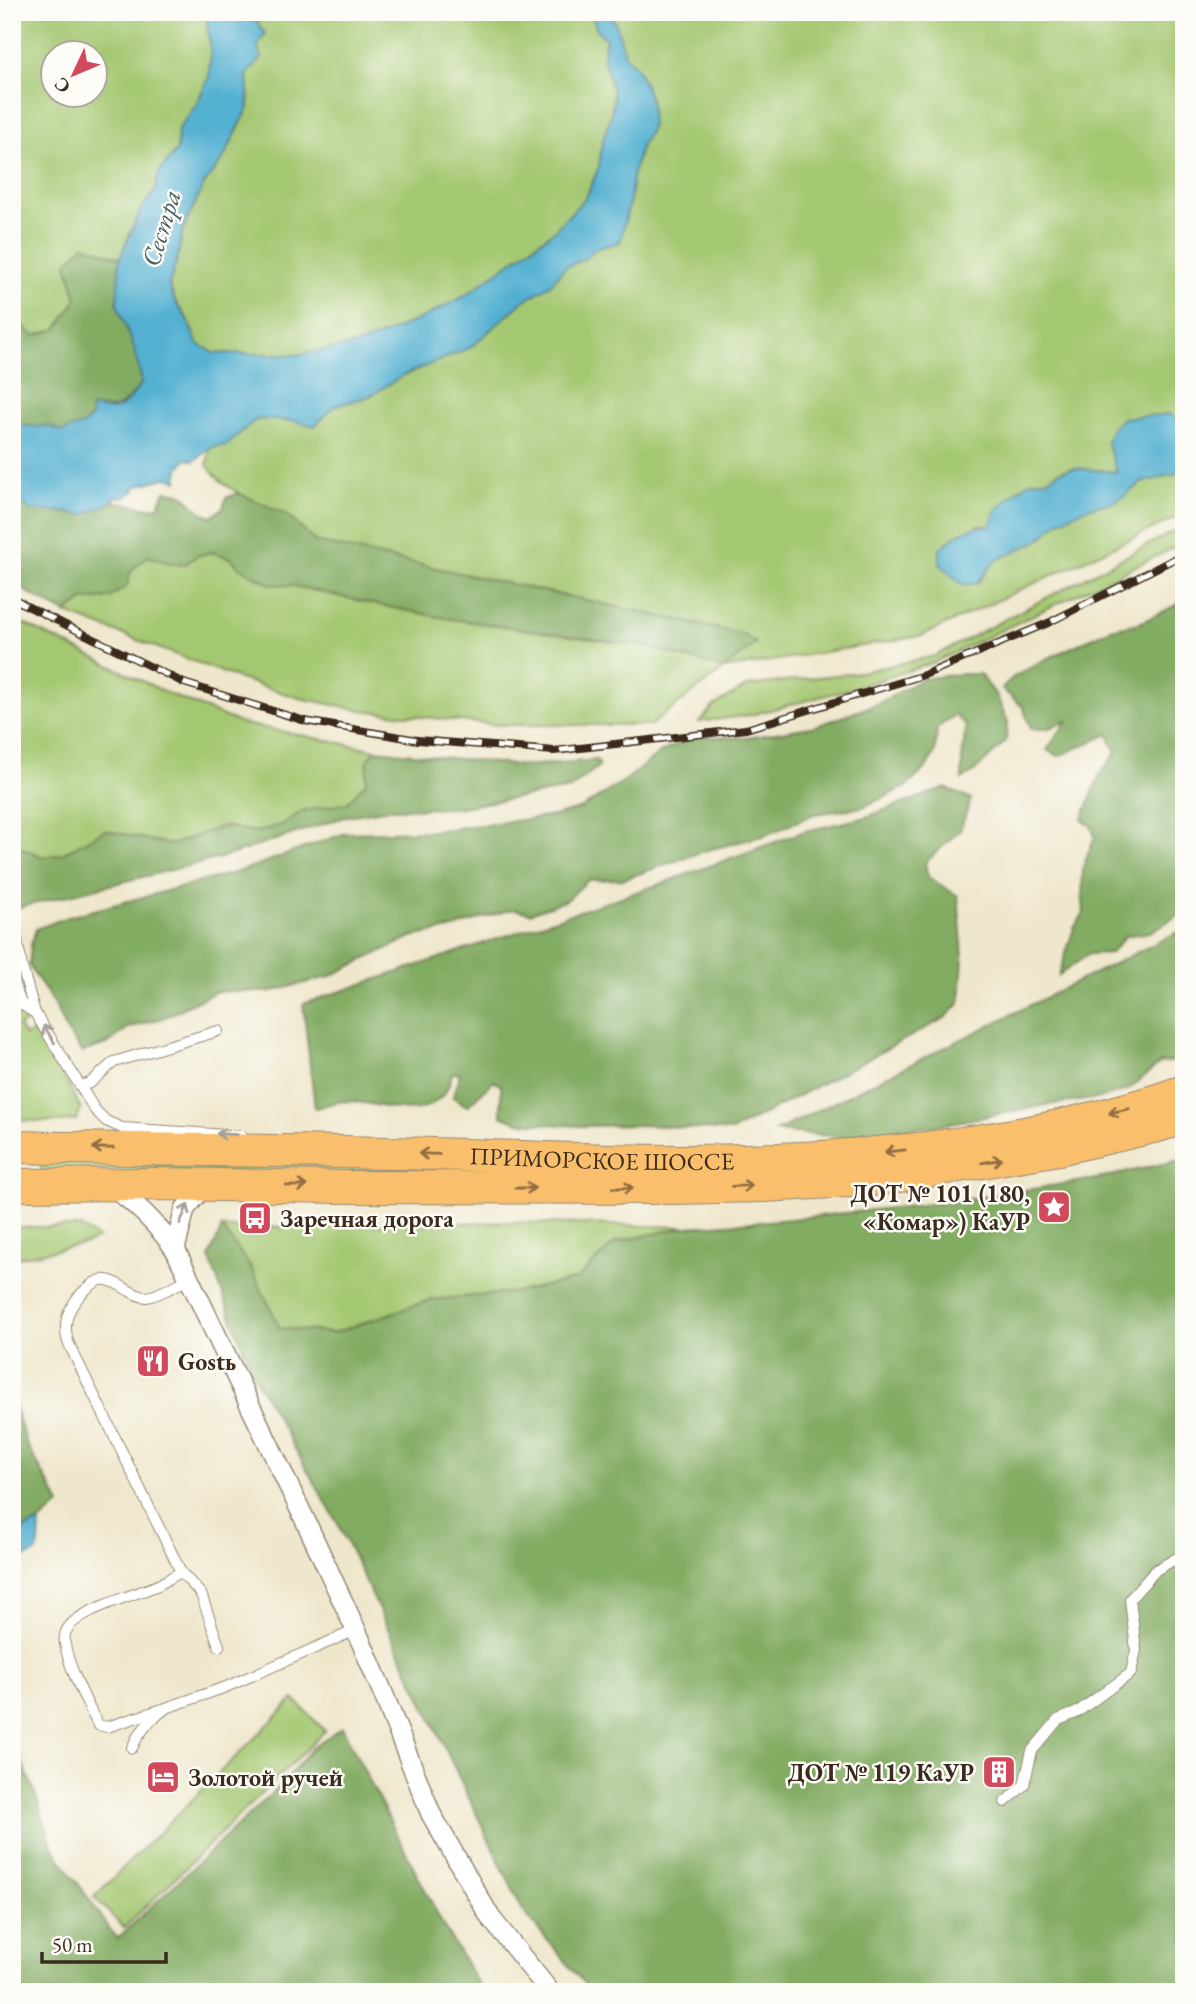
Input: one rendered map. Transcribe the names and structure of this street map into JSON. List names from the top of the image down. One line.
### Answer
{"streets":{"highway":["ПРИМОРСКОЕ ШОССЕ"]},"water":["Сестра"],"places":{"place":["ДОТ № 101 (180, «Комар») КаУР"],"bus stop":["Заречная дорога"],"restaurant":["Gostь"],"building":["ДОТ № 119 КаУР"],"hotel":["Золотой ручей"]},"scale_bar":"50 m","north":"bottom left"}
